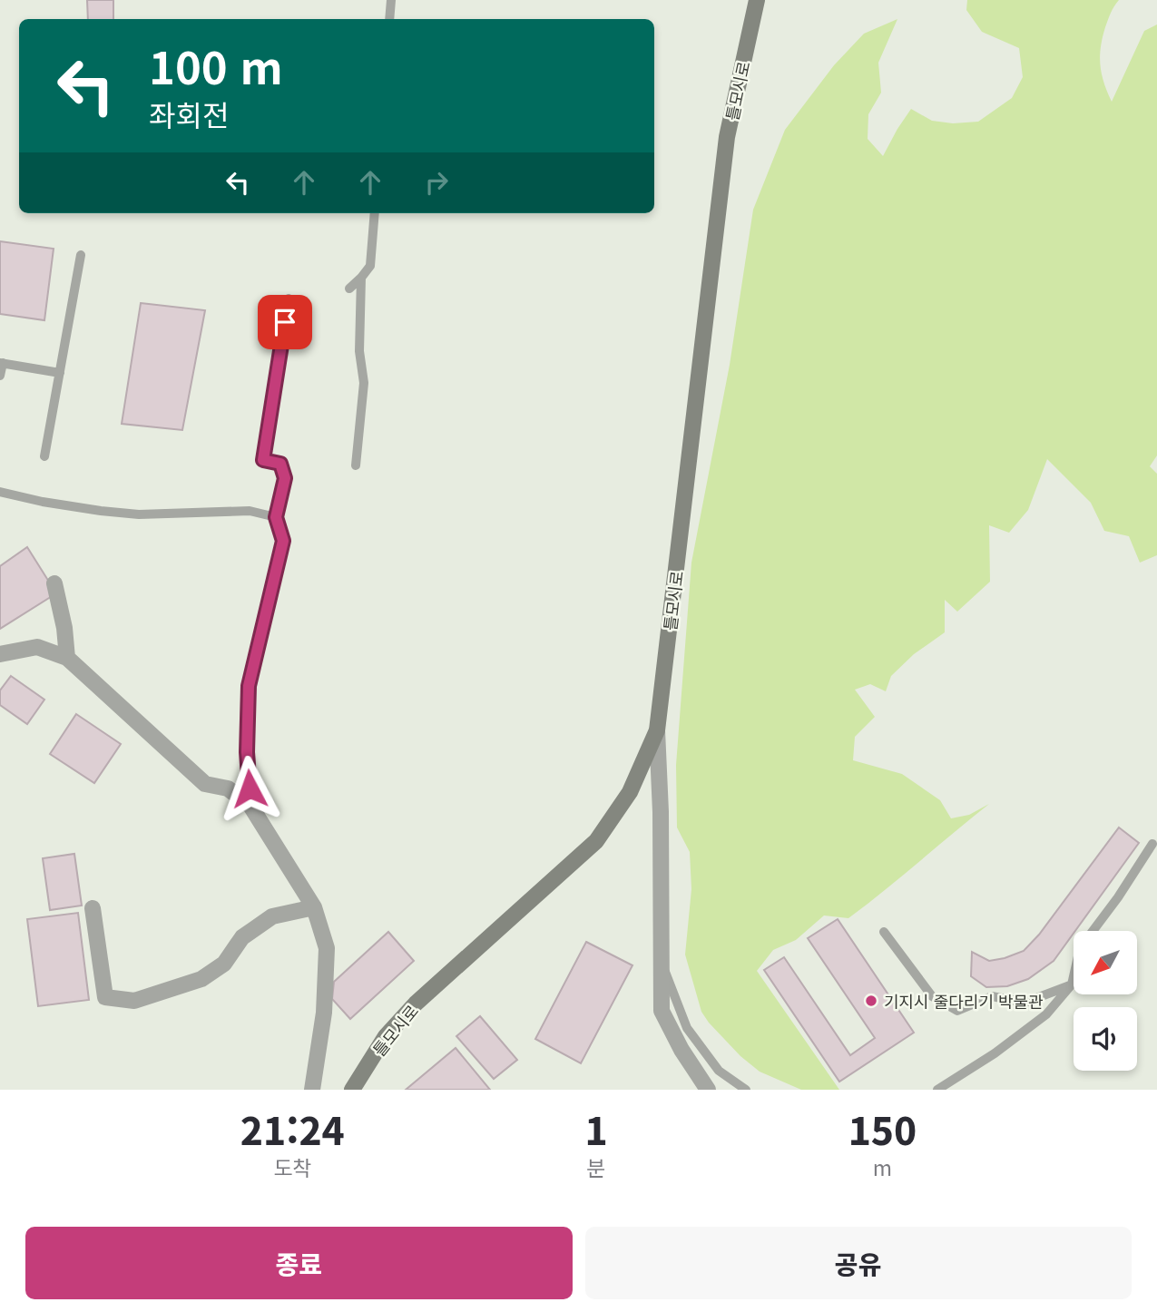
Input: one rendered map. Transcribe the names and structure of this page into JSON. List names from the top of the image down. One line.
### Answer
{"streets":{"main road":["틀모시로"]},"places":["기지시 줄다리기 박물관"],"north":"bottom left","page":{"turn":["100 m","좌회전"],"eta":["21:24","도착","1","분","150","m"],"buttons":["종료","공유"]}}
